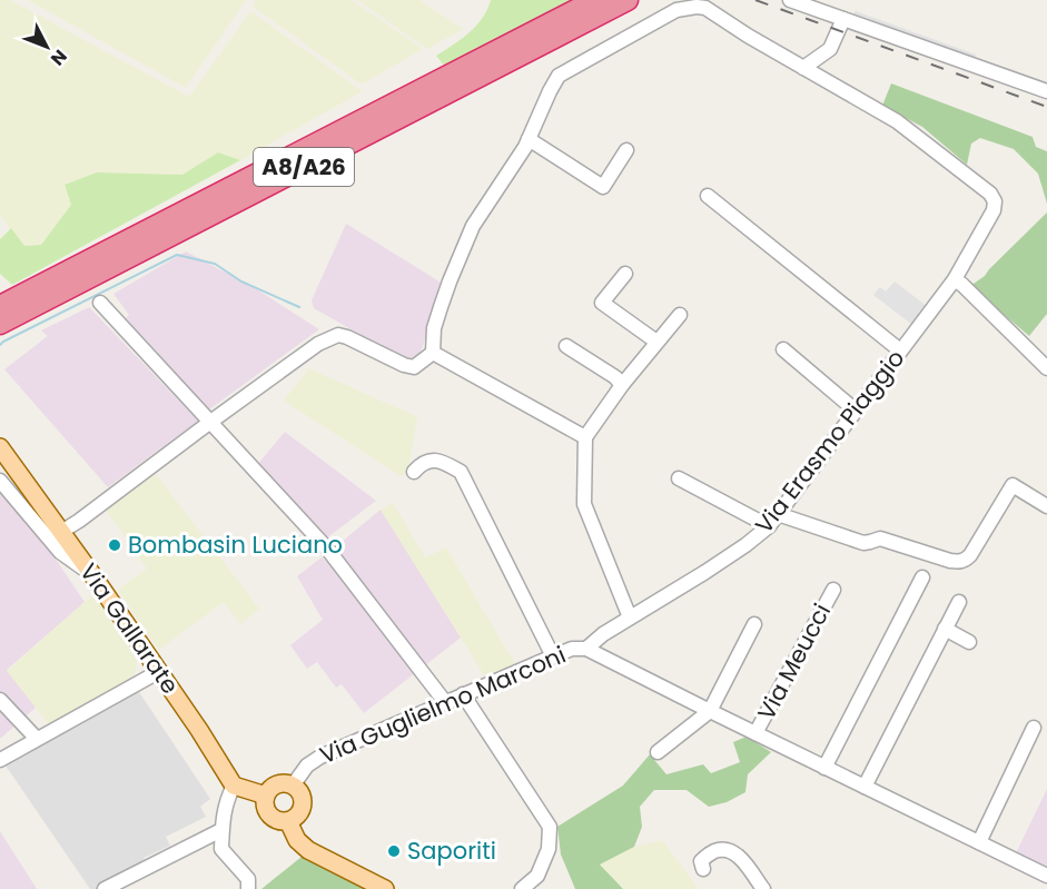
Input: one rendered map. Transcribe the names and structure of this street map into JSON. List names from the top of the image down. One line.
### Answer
{"streets":{"highway":["A8/A26"],"main road":["Via Gallarate"],"street":["Via Erasmo Piaggio","Via Meucci","Via Guglielmo Marconi"]},"crossings":[["Via Erasmo Piaggio","Via Guglielmo Marconi"],["Via Meucci","Via Guglielmo Marconi"]],"places":["Bombasin Luciano","Saporiti"],"north":"bottom right"}
